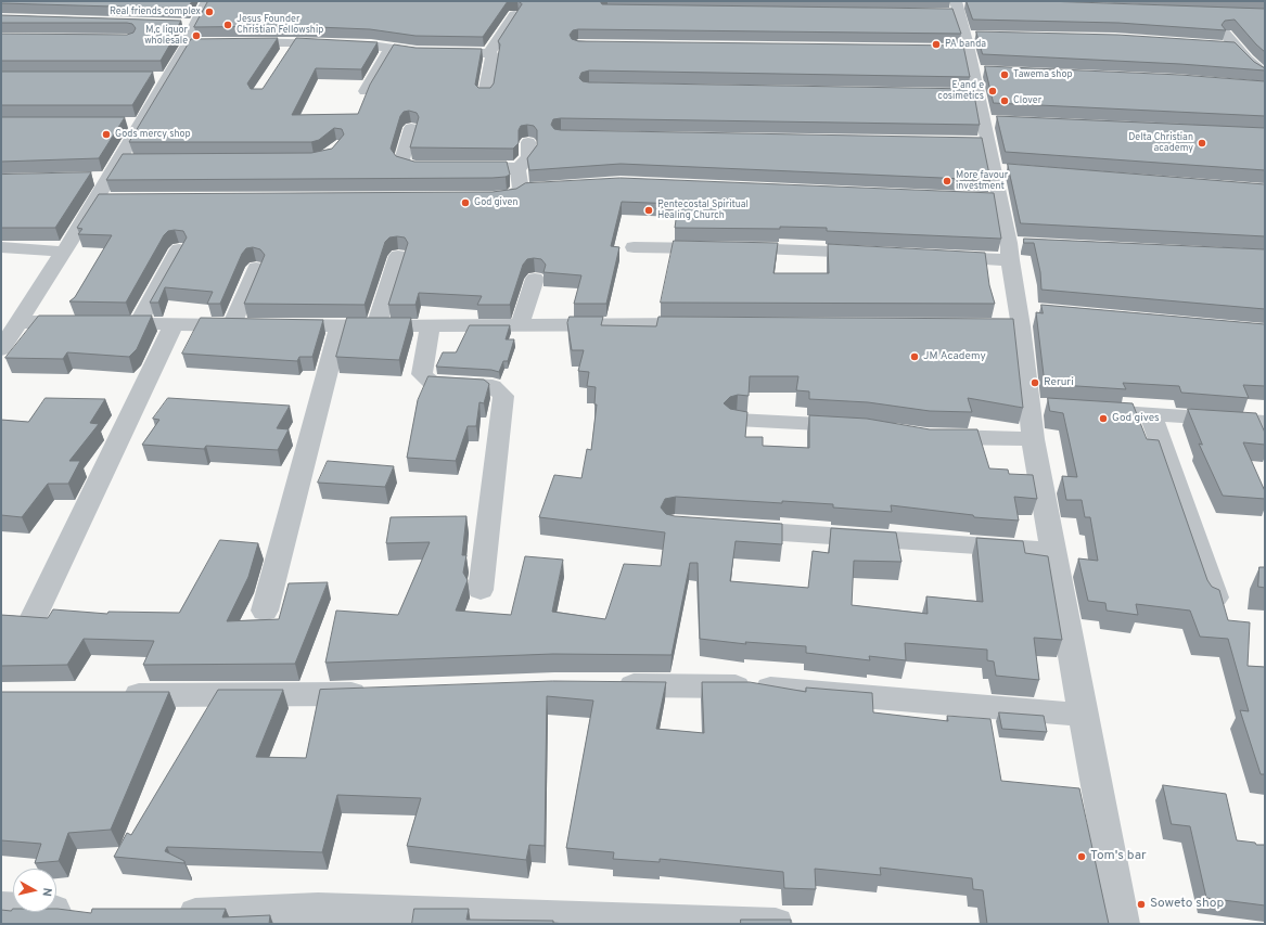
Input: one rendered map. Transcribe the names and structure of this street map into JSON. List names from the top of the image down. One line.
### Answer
{"places":["Real friends complex","Jesus Founder Christian Fellowship","M,c liquor wholesale","PA banda","Tawema shop","E and e cosimetics","Clover","Gods mercy shop","Delta Christian academy","More favour investment","God given","Pentecostal Spiritual Healing Church","JM Academy","Reruri","God gives","Tom's bar","Soweto shop"],"north":"right"}
